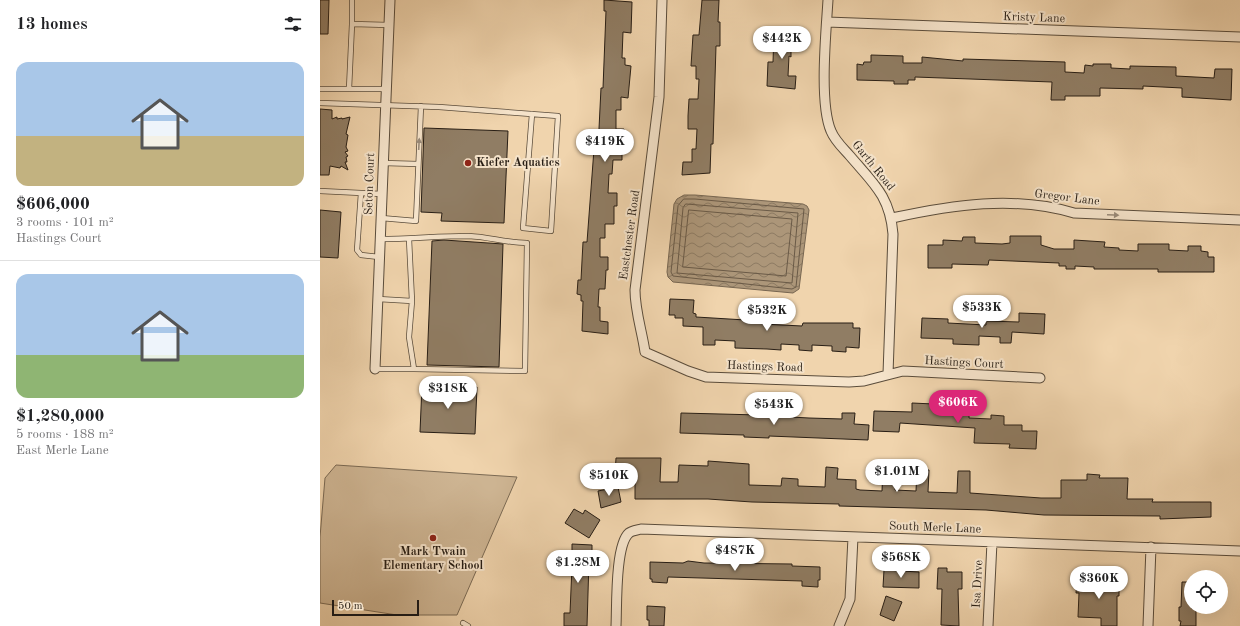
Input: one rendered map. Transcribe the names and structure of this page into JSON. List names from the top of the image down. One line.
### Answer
{"streets":{"street":["Kristy Lane","Garth Road","Seton Court","Gregor Lane","Eastchester Road","Hastings Court","Hastings Road","South Merle Lane","Isa Drive"]},"crossings":[["Kristy Lane","Garth Road"],["Garth Road","Gregor Lane"],["Garth Road","Hastings Court"],["Garth Road","Hastings Road"],["Eastchester Road","Hastings Road"],["Hastings Court","Hastings Road"],["South Merle Lane","Isa Drive"]],"one_way":["Gregor Lane"],"places":["Kiefer Aquatics","Mark Twain Elementary School"],"scale_bar":"50 m","page":{"heading":"13 homes","price":["$442K","$419K","$533K","$532K","$318K","$606K","$543K","$1.01M","$510K","$487K","$568K","$1.28M","$360K"],"list":[{"name":"$606,000","note":"3 rooms · 101 m² · Hastings Court"},{"name":"$1,280,000","note":"5 rooms · 188 m² · East Merle Lane"}],"scale":"50 m"}}
